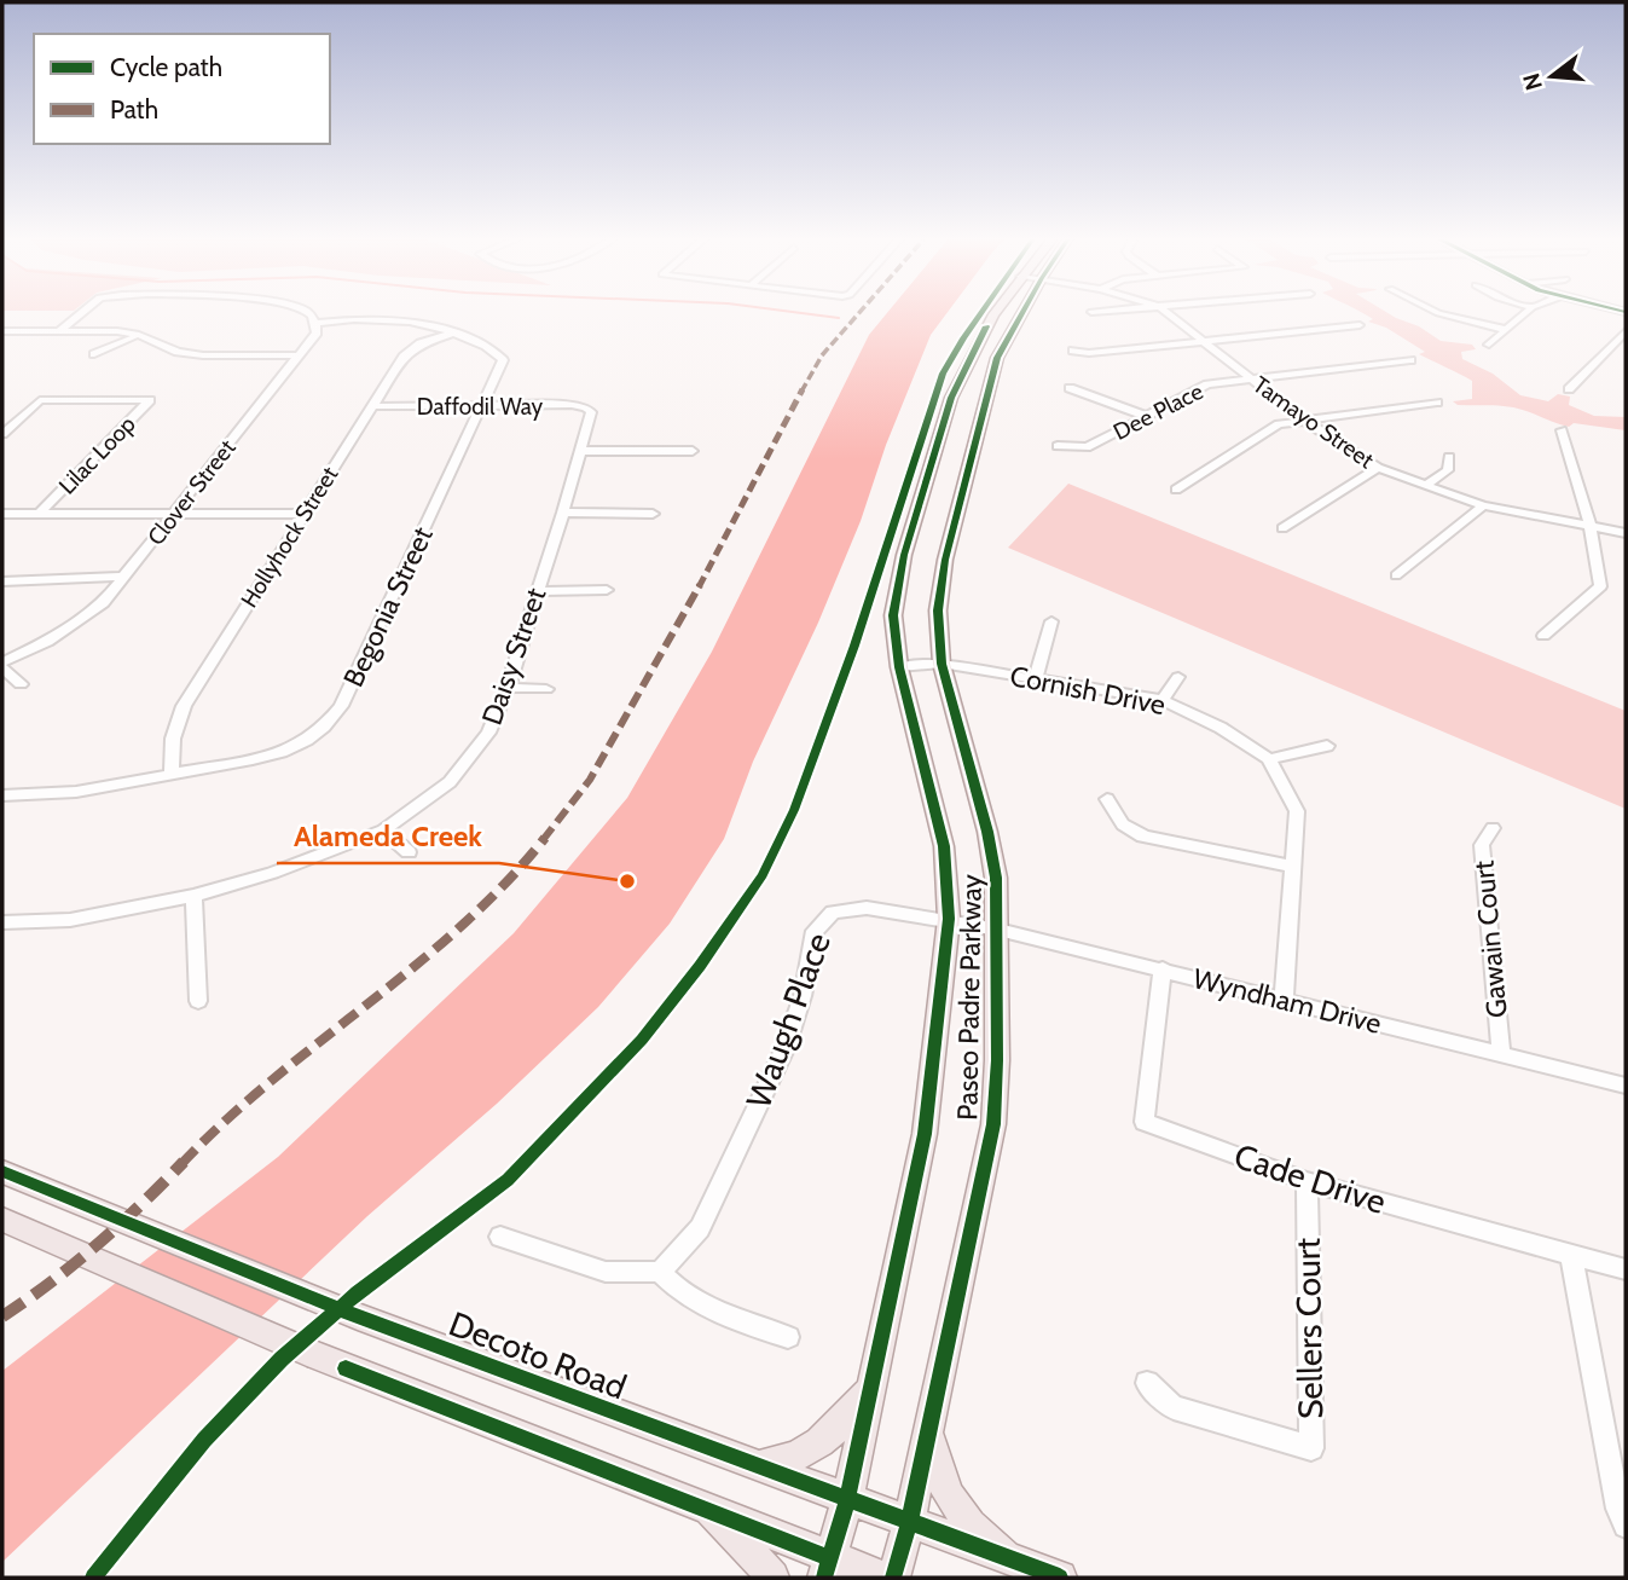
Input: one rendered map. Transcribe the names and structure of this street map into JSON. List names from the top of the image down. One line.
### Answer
{"streets":{"main road":["Paseo Padre Parkway","Decoto Road"],"street":["Daffodil Way","Dee Place","Tamayo Street","Lilac Loop","Clover Street","Hollyhock Street","Begonia Street","Daisy Street","Cornish Drive","Gawain Court","Wyndham Drive","Waugh Place","Cade Drive","Sellers Court"]},"crossings":[["Daffodil Way","Hollyhock Street"],["Daffodil Way","Begonia Street"],["Daffodil Way","Daisy Street"],["Dee Place","Tamayo Street"],["Clover Street","Begonia Street"],["Hollyhock Street","Begonia Street"],["Cornish Drive","Paseo Padre Parkway"],["Cornish Drive","Wyndham Drive"],["Gawain Court","Wyndham Drive"],["Paseo Padre Parkway","Wyndham Drive"],["Paseo Padre Parkway","Waugh Place"],["Paseo Padre Parkway","Decoto Road"],["Wyndham Drive","Waugh Place"],["Wyndham Drive","Cade Drive"],["Cade Drive","Sellers Court"]],"places":["Alameda Creek"],"legend":["Cycle path","Path"],"north":"left"}
